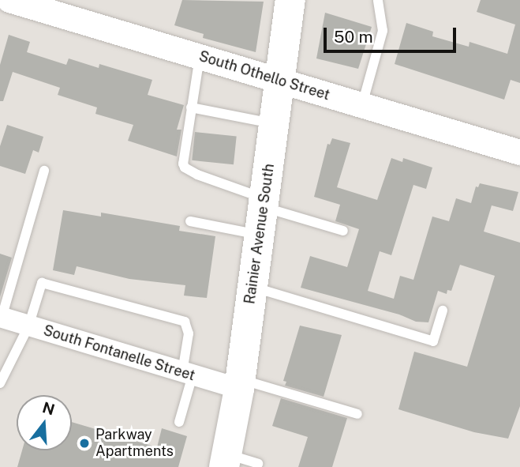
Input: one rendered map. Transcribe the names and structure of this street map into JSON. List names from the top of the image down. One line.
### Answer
{"streets":{"main road":["Rainier Avenue South"],"street":["South Othello Street","South Fontanelle Street"]},"crossings":[["South Othello Street","Rainier Avenue South"],["Rainier Avenue South","South Fontanelle Street"]],"places":["Parkway Apartments"],"scale_bar":"50 m","north":"top"}
